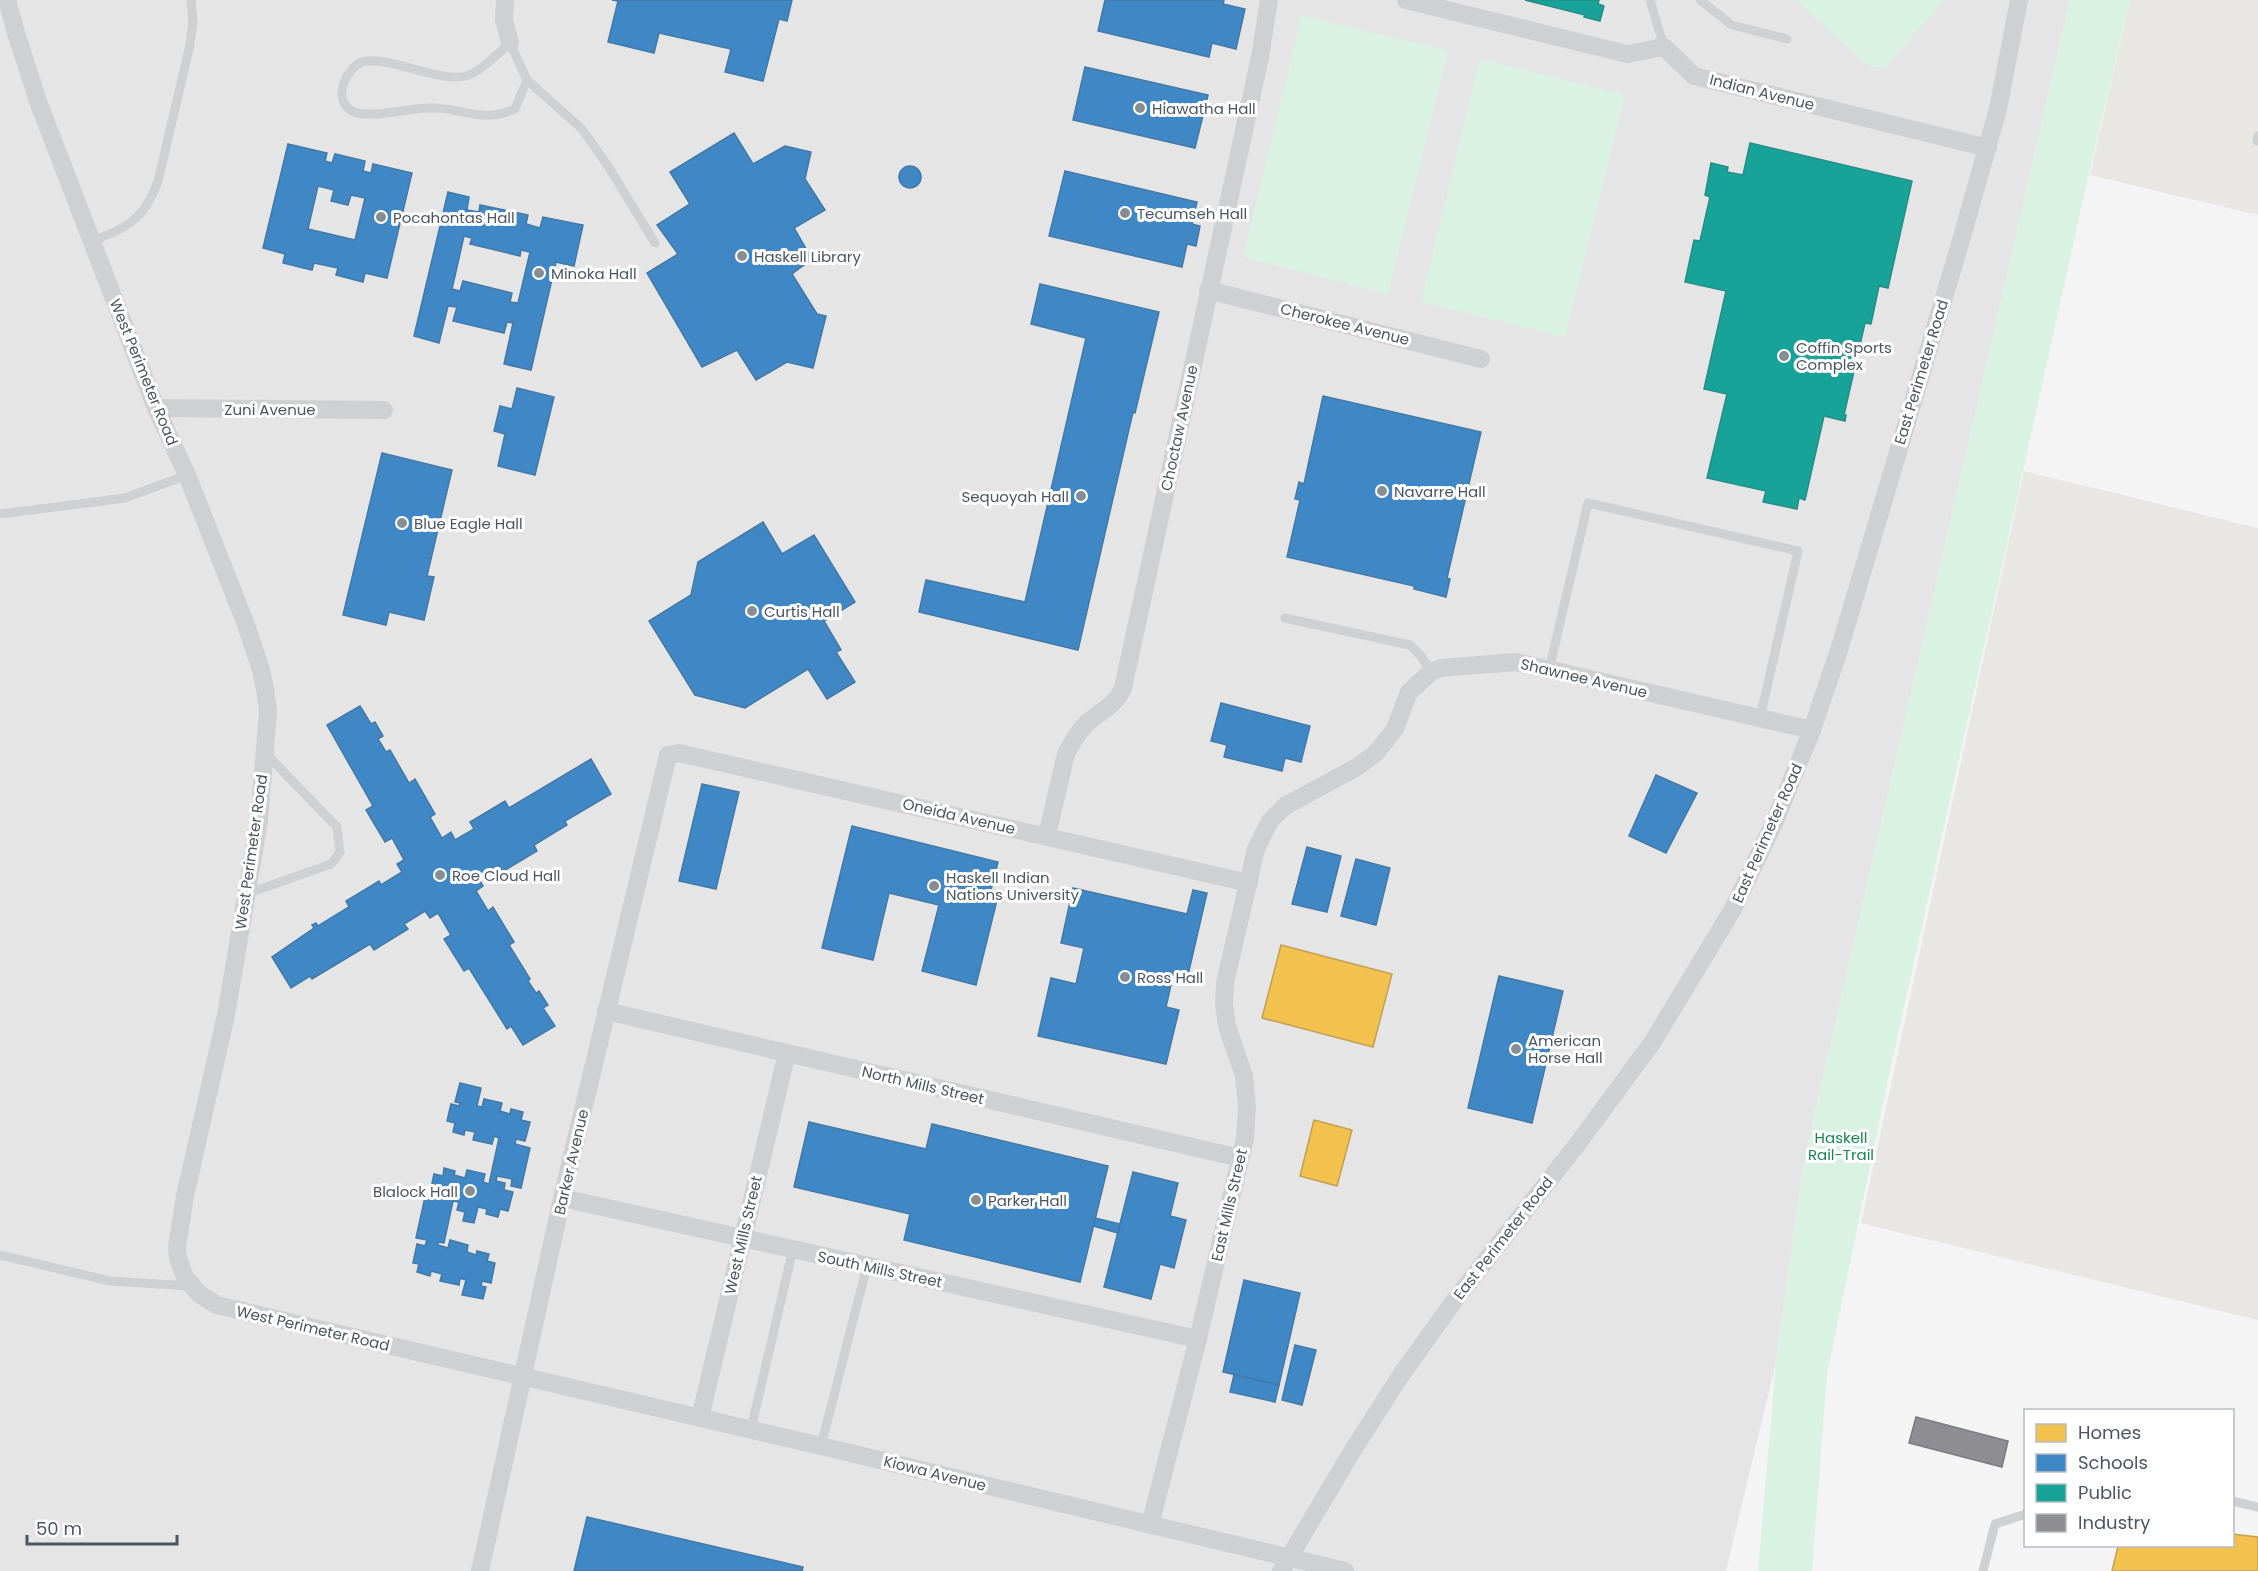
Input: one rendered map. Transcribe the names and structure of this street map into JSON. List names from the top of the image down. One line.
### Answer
{"streets":{"street":["Indian Avenue","Cherokee Avenue","West Perimeter Road","East Perimeter Road","Zuni Avenue","Choctaw Avenue","Shawnee Avenue","Oneida Avenue","North Mills Street","Barker Avenue","East Mills Street","West Mills Street","South Mills Street","Kiowa Avenue"]},"crossings":[["Indian Avenue","East Perimeter Road"],["Cherokee Avenue","Choctaw Avenue"],["West Perimeter Road","Zuni Avenue"],["West Perimeter Road","Barker Avenue"],["West Perimeter Road","Kiowa Avenue"],["East Perimeter Road","Shawnee Avenue"],["East Perimeter Road","Kiowa Avenue"],["Choctaw Avenue","Oneida Avenue"],["Shawnee Avenue","Oneida Avenue"],["Shawnee Avenue","East Mills Street"],["Oneida Avenue","Barker Avenue"],["Oneida Avenue","East Mills Street"],["North Mills Street","Barker Avenue"],["North Mills Street","East Mills Street"],["North Mills Street","West Mills Street"],["Barker Avenue","South Mills Street"],["Barker Avenue","Kiowa Avenue"],["East Mills Street","South Mills Street"],["East Mills Street","Kiowa Avenue"],["West Mills Street","South Mills Street"],["West Mills Street","Kiowa Avenue"]],"parks":["Haskell Rail-Trail"],"places":["Hiawatha Hall","Tecumseh Hall","Pocahontas Hall","Haskell Library","Minoka Hall","Coffin Sports Complex","Navarre Hall","Sequoyah Hall","Blue Eagle Hall","Curtis Hall","Roe Cloud Hall","Haskell Indian Nations University","Ross Hall","American Horse Hall","Blalock Hall","Parker Hall"],"legend":["Homes","Schools","Public","Industry"],"scale_bar":"50 m"}
